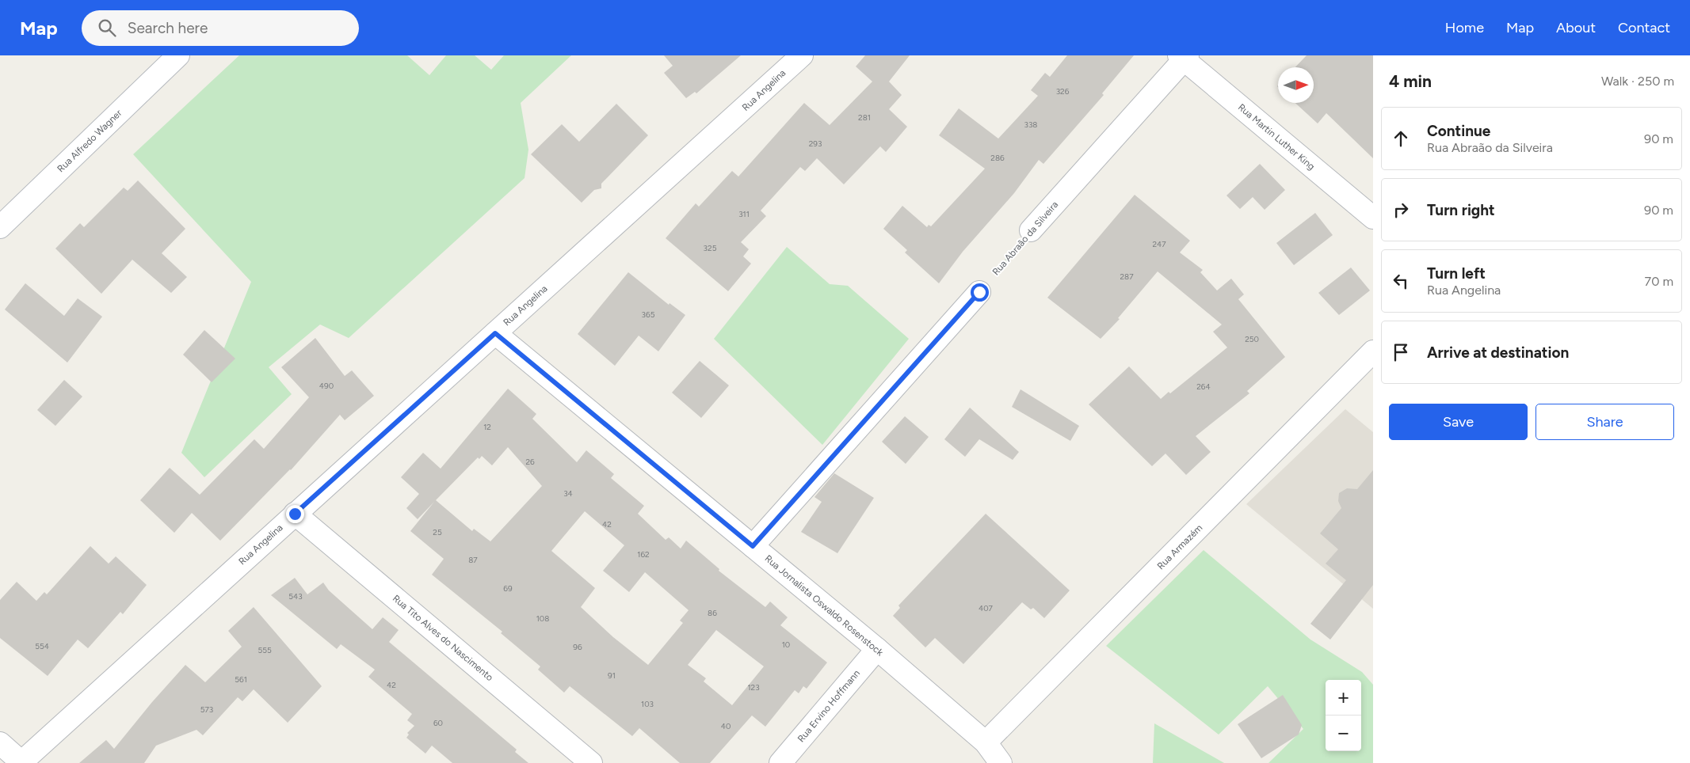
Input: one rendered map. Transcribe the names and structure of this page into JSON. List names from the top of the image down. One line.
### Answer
{"streets":{"street":["Rua Angelina","Rua Martin Luther King","Rua Alfredo Wagner","Rua Abraão da Silveira","Rua Armazém","Rua Jornalista Oswaldo Rosenstock","Rua Tito Alves do Nascimento","Rua Ervino Hoffmann"]},"crossings":[["Rua Angelina","Rua Jornalista Oswaldo Rosenstock"],["Rua Angelina","Rua Tito Alves do Nascimento"],["Rua Martin Luther King","Rua Abraão da Silveira"],["Rua Armazém","Rua Jornalista Oswaldo Rosenstock"],["Rua Jornalista Oswaldo Rosenstock","Rua Ervino Hoffmann"]],"house_numbers":["326","281","338","293","286","311","247","325","287","365","250","490","264","12","26","34","42","25","162","87","69","543","407","86","108","10","554","96","555","91","561","42","123","103","573","60","40"],"north":"right","page":{"header":"Map","search":"Search here","nav":["Home","Map","About","Contact"],"heading":["4 min","Walk · 250 m"],"list":[["Continue","Rua Abraão da Silveira","90 m"],["Turn right","90 m"],["Turn left","Rua Angelina","70 m"],"Arrive at destination"],"buttons":["Save","Share"],"map_buttons":["+","−"]}}
